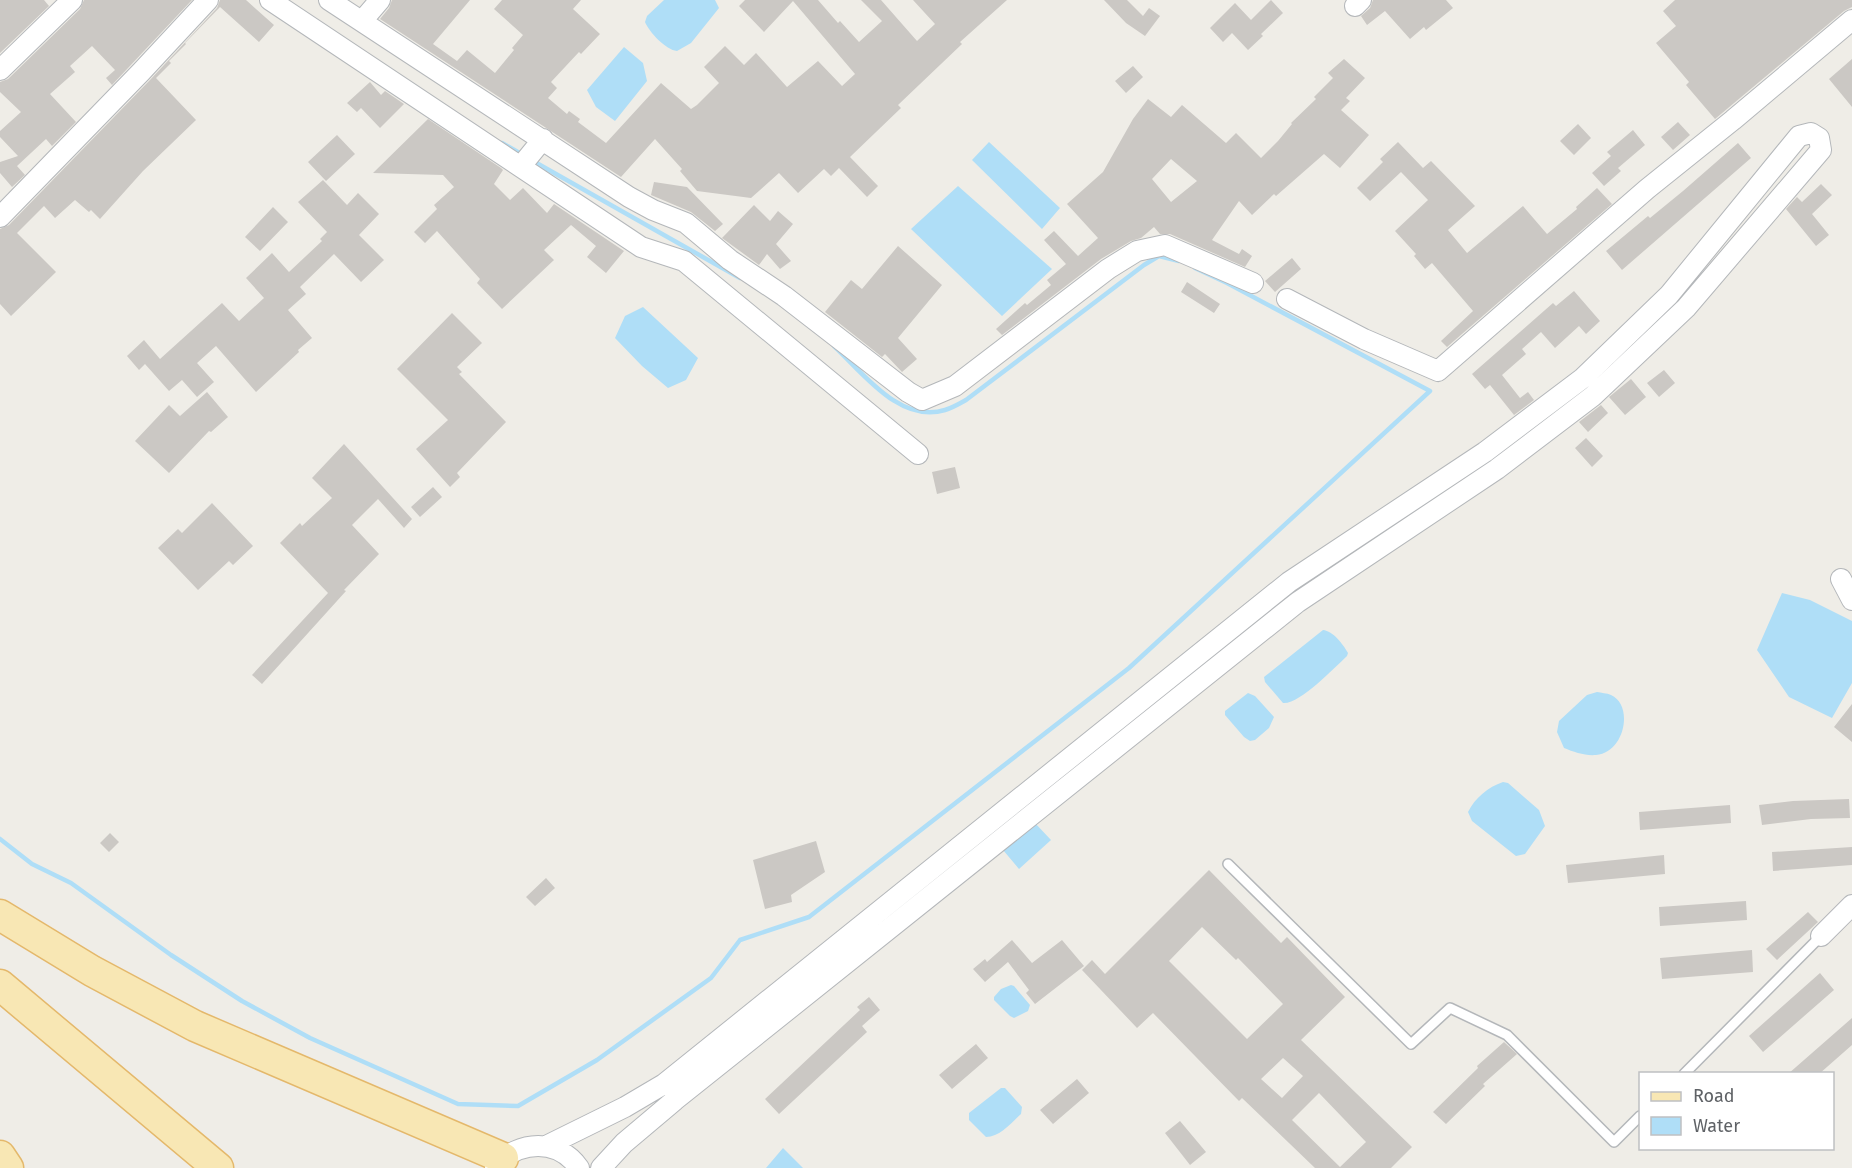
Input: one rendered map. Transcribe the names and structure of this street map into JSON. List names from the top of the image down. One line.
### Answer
{"legend":["Road","Water"]}
